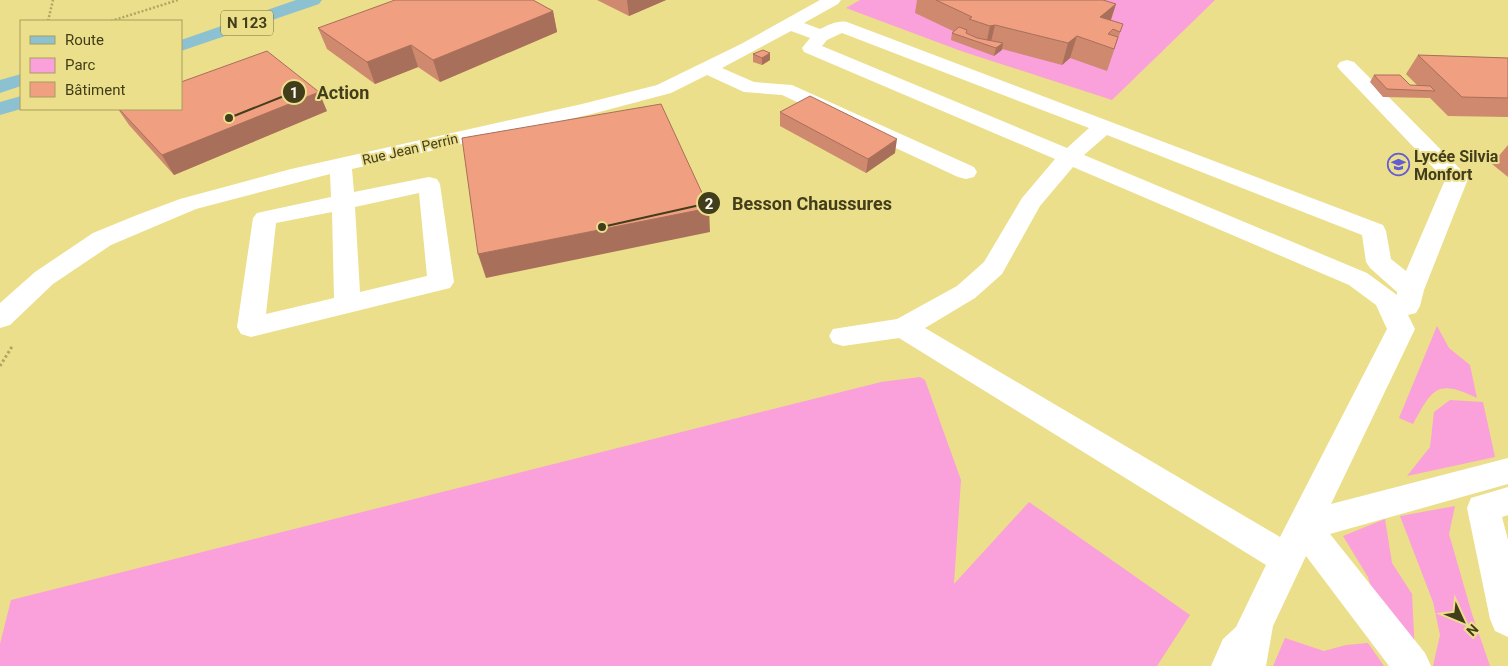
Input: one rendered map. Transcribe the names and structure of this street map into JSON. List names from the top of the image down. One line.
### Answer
{"streets":{"main road":["N 123"],"street":["Rue Jean Perrin"]},"places":{"other":["Action","Besson Chaussures"],"school or university":["Lycée Silvia Monfort"]},"legend":["Route","Parc","Bâtiment"],"north":"bottom right"}
